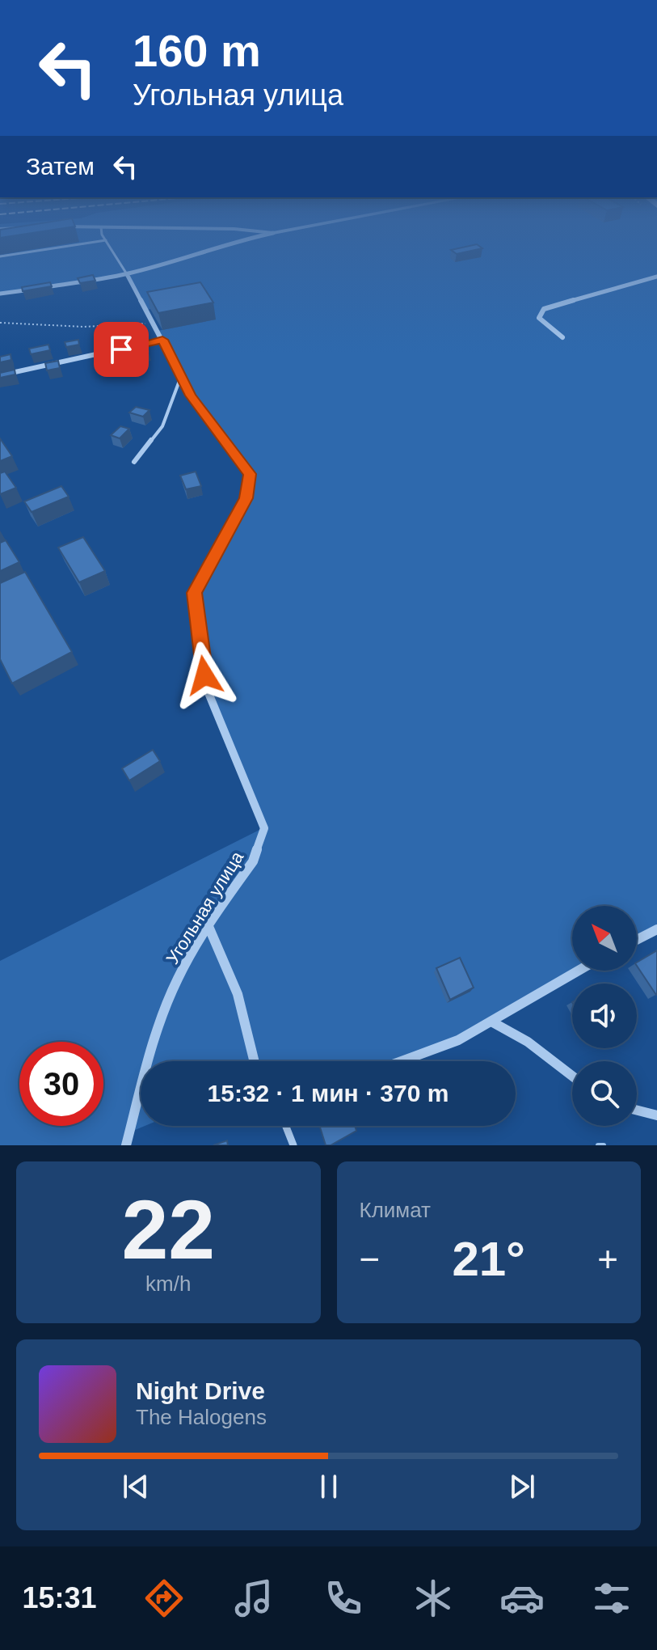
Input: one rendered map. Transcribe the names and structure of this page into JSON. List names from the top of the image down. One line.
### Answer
{"streets":{"street":["Угольная улица"]},"north":"top left","page":{"turn":["160 m","Угольная улица"],"then":"Затем","limit":"30","trip":"15:32 · 1 мин · 370 m","tile":[["22","km/h"],"Климат"],"heat":["−","21°","+"],"song":["Night Drive","The Halogens"],"tabs":"15:31"}}
